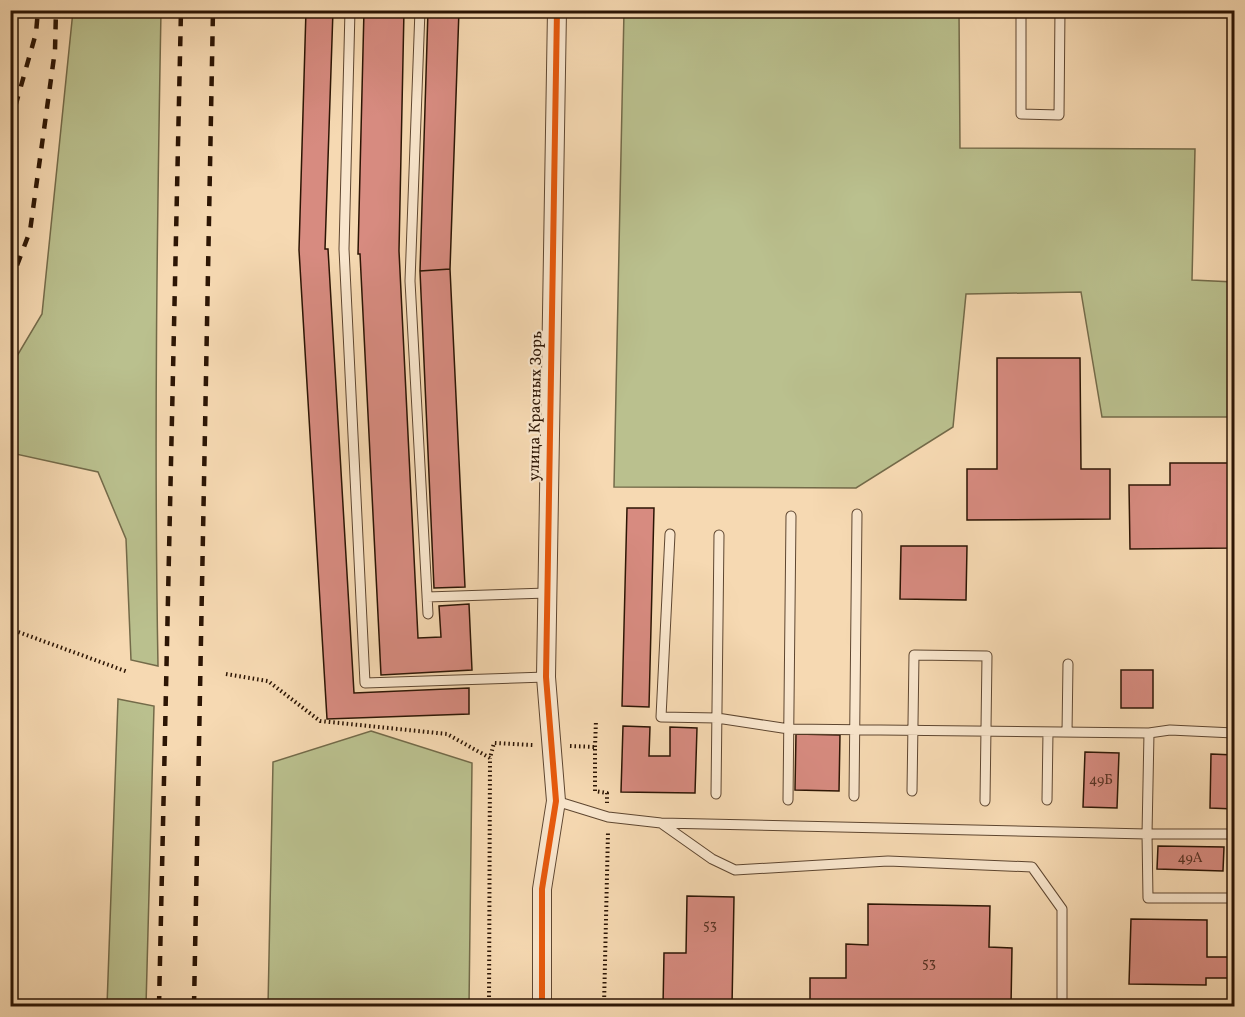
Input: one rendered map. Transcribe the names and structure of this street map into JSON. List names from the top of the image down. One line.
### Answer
{"streets":{"street":["улица Красных Зорь"]},"house_numbers":["49Б","49А","53","53"]}
